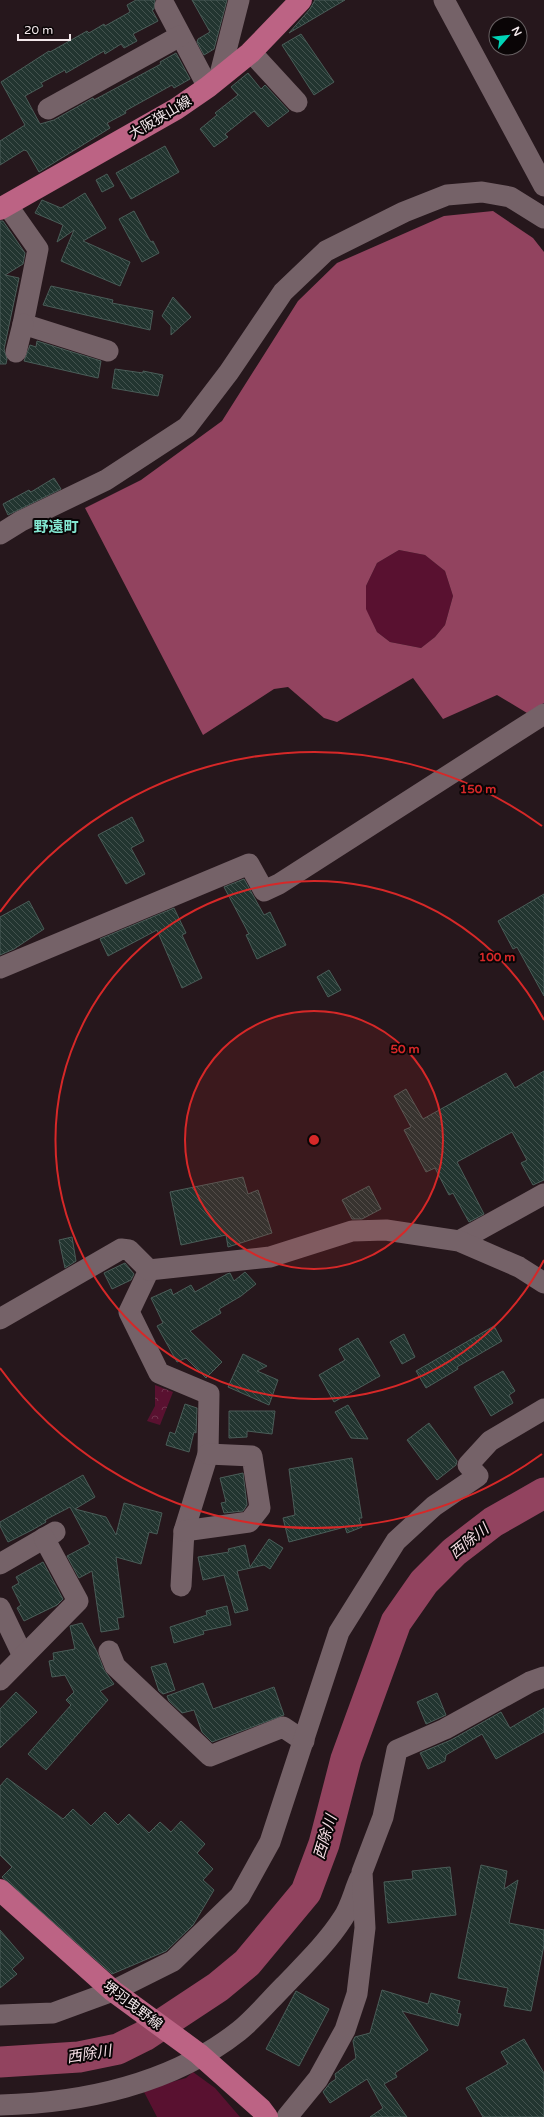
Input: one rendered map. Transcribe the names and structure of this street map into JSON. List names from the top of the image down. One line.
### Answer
{"streets":{"main road":["大阪狭山線","堺羽曳野線"]},"districts":["野遠町"],"water":["西除川"],"scale_bar":"20 m","north":"top right","rings":["150 m","100 m","50 m"]}
